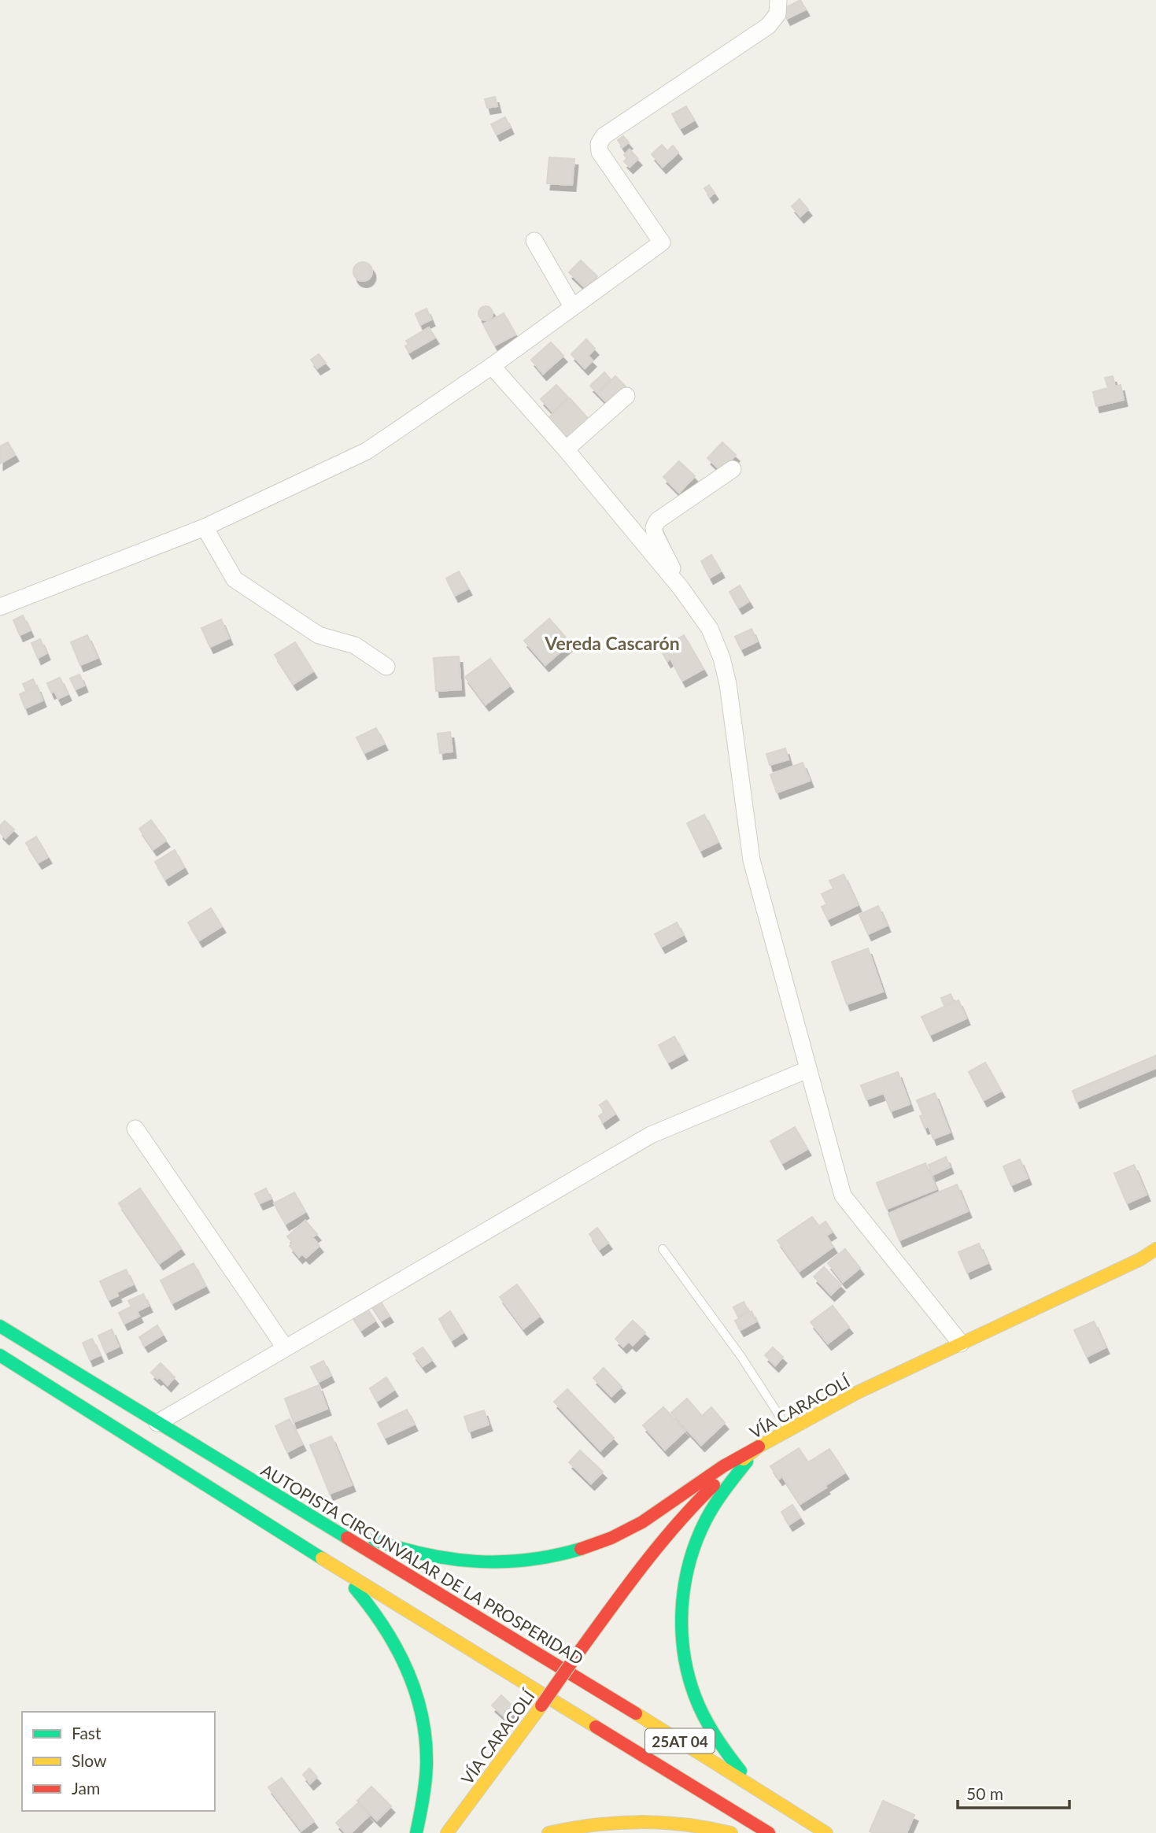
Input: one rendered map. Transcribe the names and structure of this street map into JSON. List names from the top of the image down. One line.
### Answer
{"streets":{"main road":["VÍA CARACOLÍ","AUTOPISTA CIRCUNVALAR DE LA PROSPERIDAD","25AT 04"]},"districts":["Vereda Cascarón"],"legend":["Fast","Slow","Jam"],"scale_bar":"50 m"}
